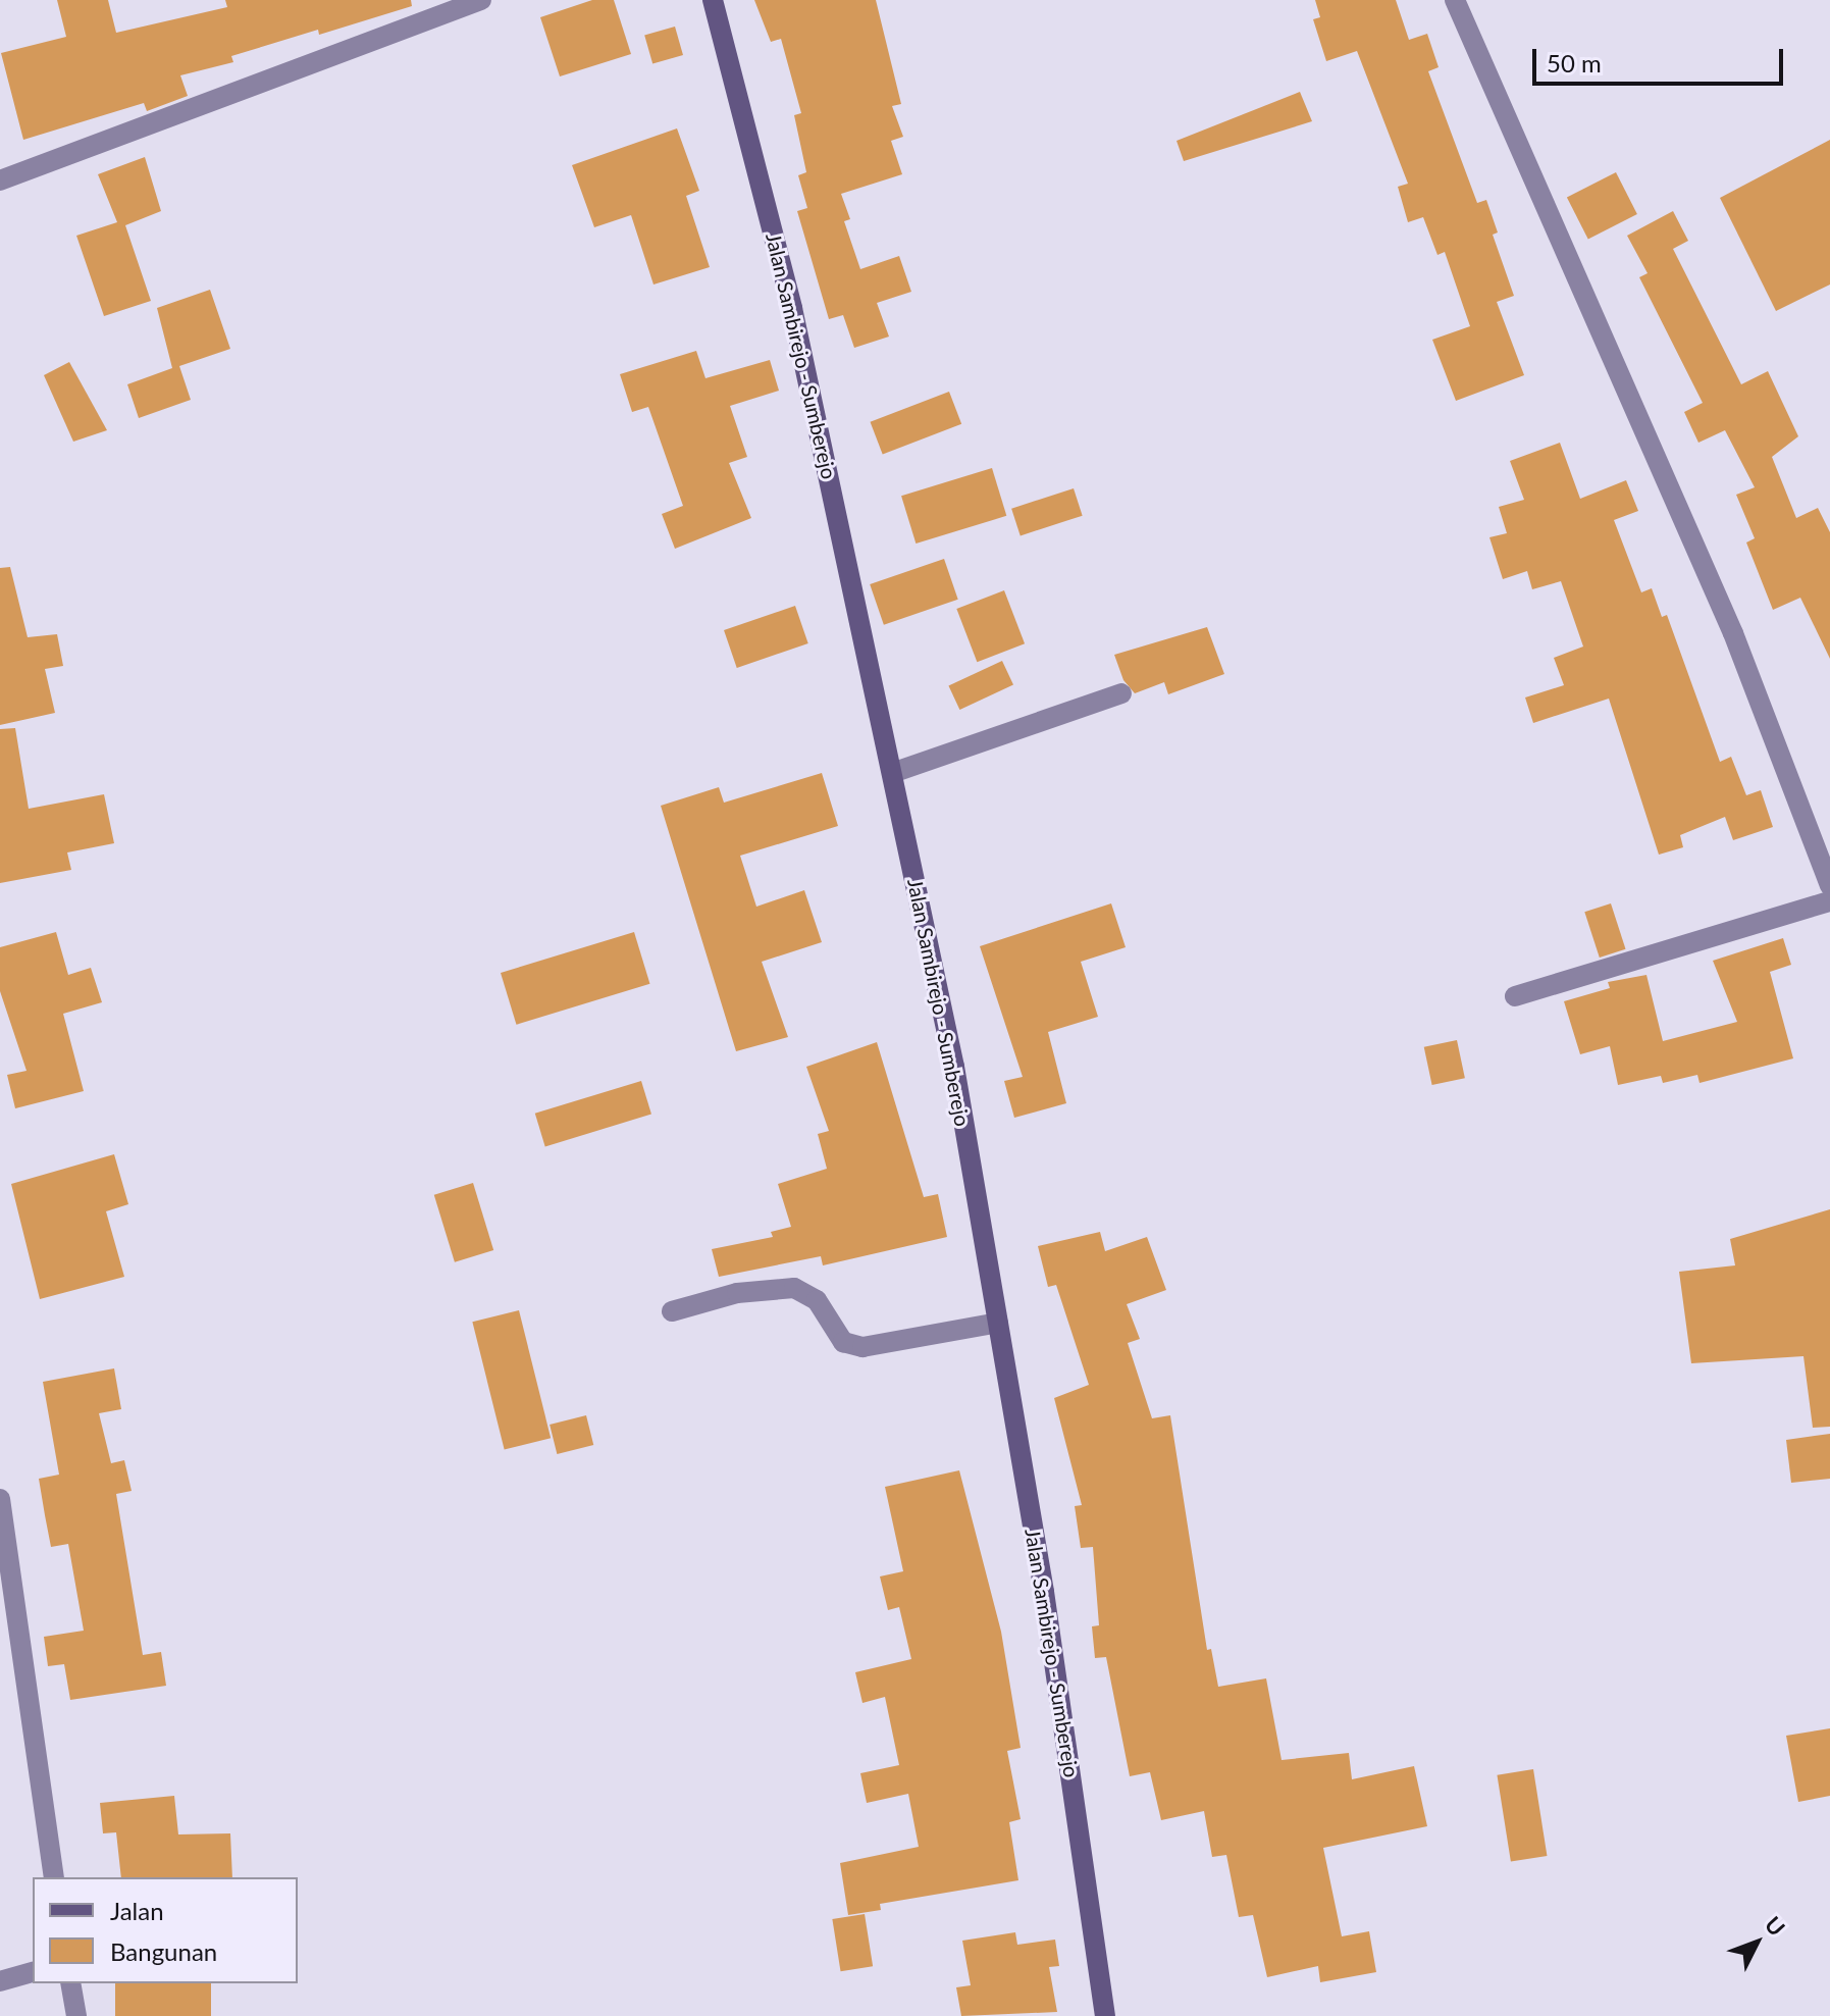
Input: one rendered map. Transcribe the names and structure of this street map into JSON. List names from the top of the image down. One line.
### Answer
{"streets":{"main road":["Jalan Sambirejo - Sumberejo"]},"legend":["Jalan","Bangunan"],"scale_bar":"50 m","north":"top right"}
